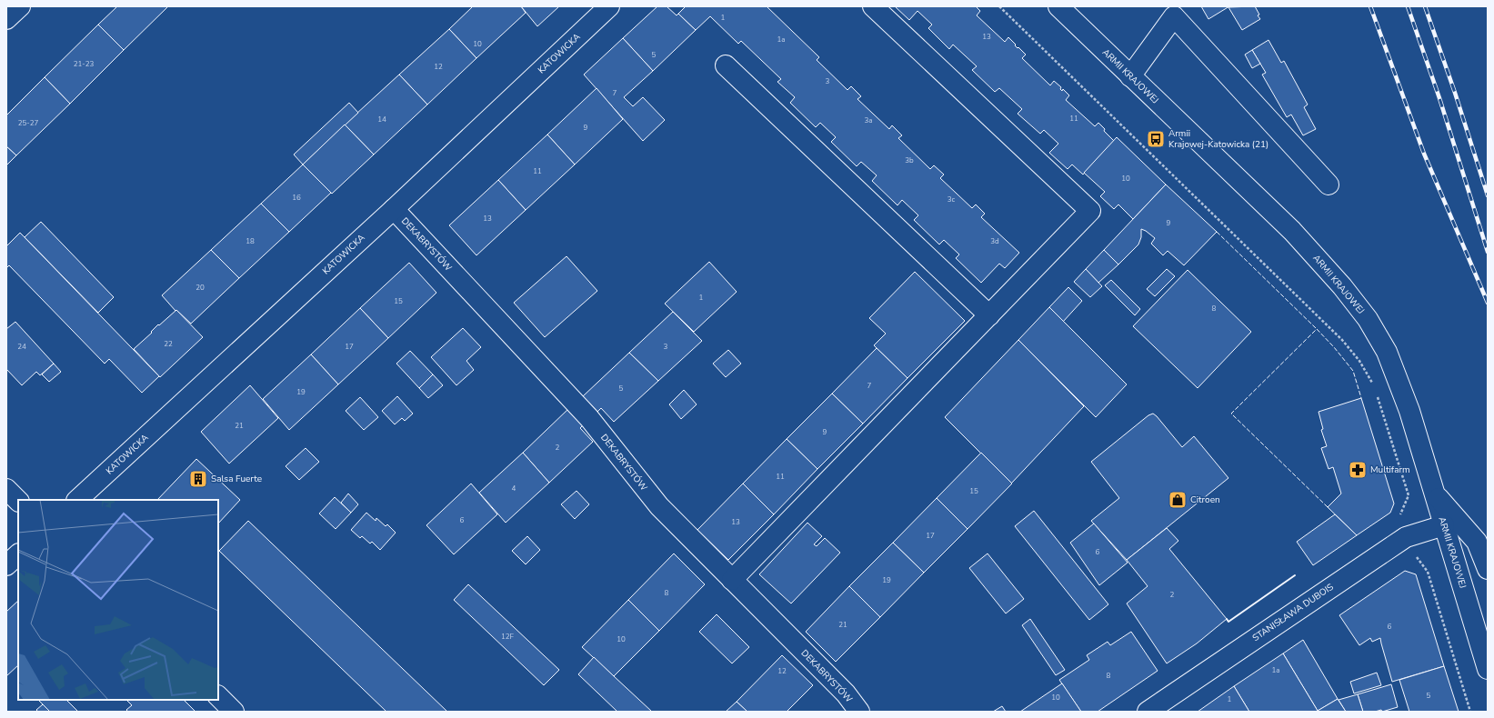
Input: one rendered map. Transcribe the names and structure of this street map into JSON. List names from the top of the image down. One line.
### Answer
{"streets":{"street":["KATOWICKA","ARMII KRAJOWEJ","DEKABRYSTÓW","STANISŁAWA DUBOIS"]},"crossings":[["KATOWICKA","DEKABRYSTÓW"],["ARMII KRAJOWEJ","STANISŁAWA DUBOIS"]],"places":{"bus stop":["Armii Krajowej-Katowicka (21)"],"pharmacy":["Multifarm"],"building":["Salsa Fuerte"],"shop":["Citroen"]},"house_numbers":["1","13","1a","10","5","21-23","12","3","7","11","14","3a","25-27","9","3b","11","10","16","3c","13","9","18","3d","20","1","15","8","22","24","17","3","7","5","19","21","9","2","11","4","15","6","13","17","6","19","8","2","21","6","12F","10","1a","12","8","5","10","1"]}
